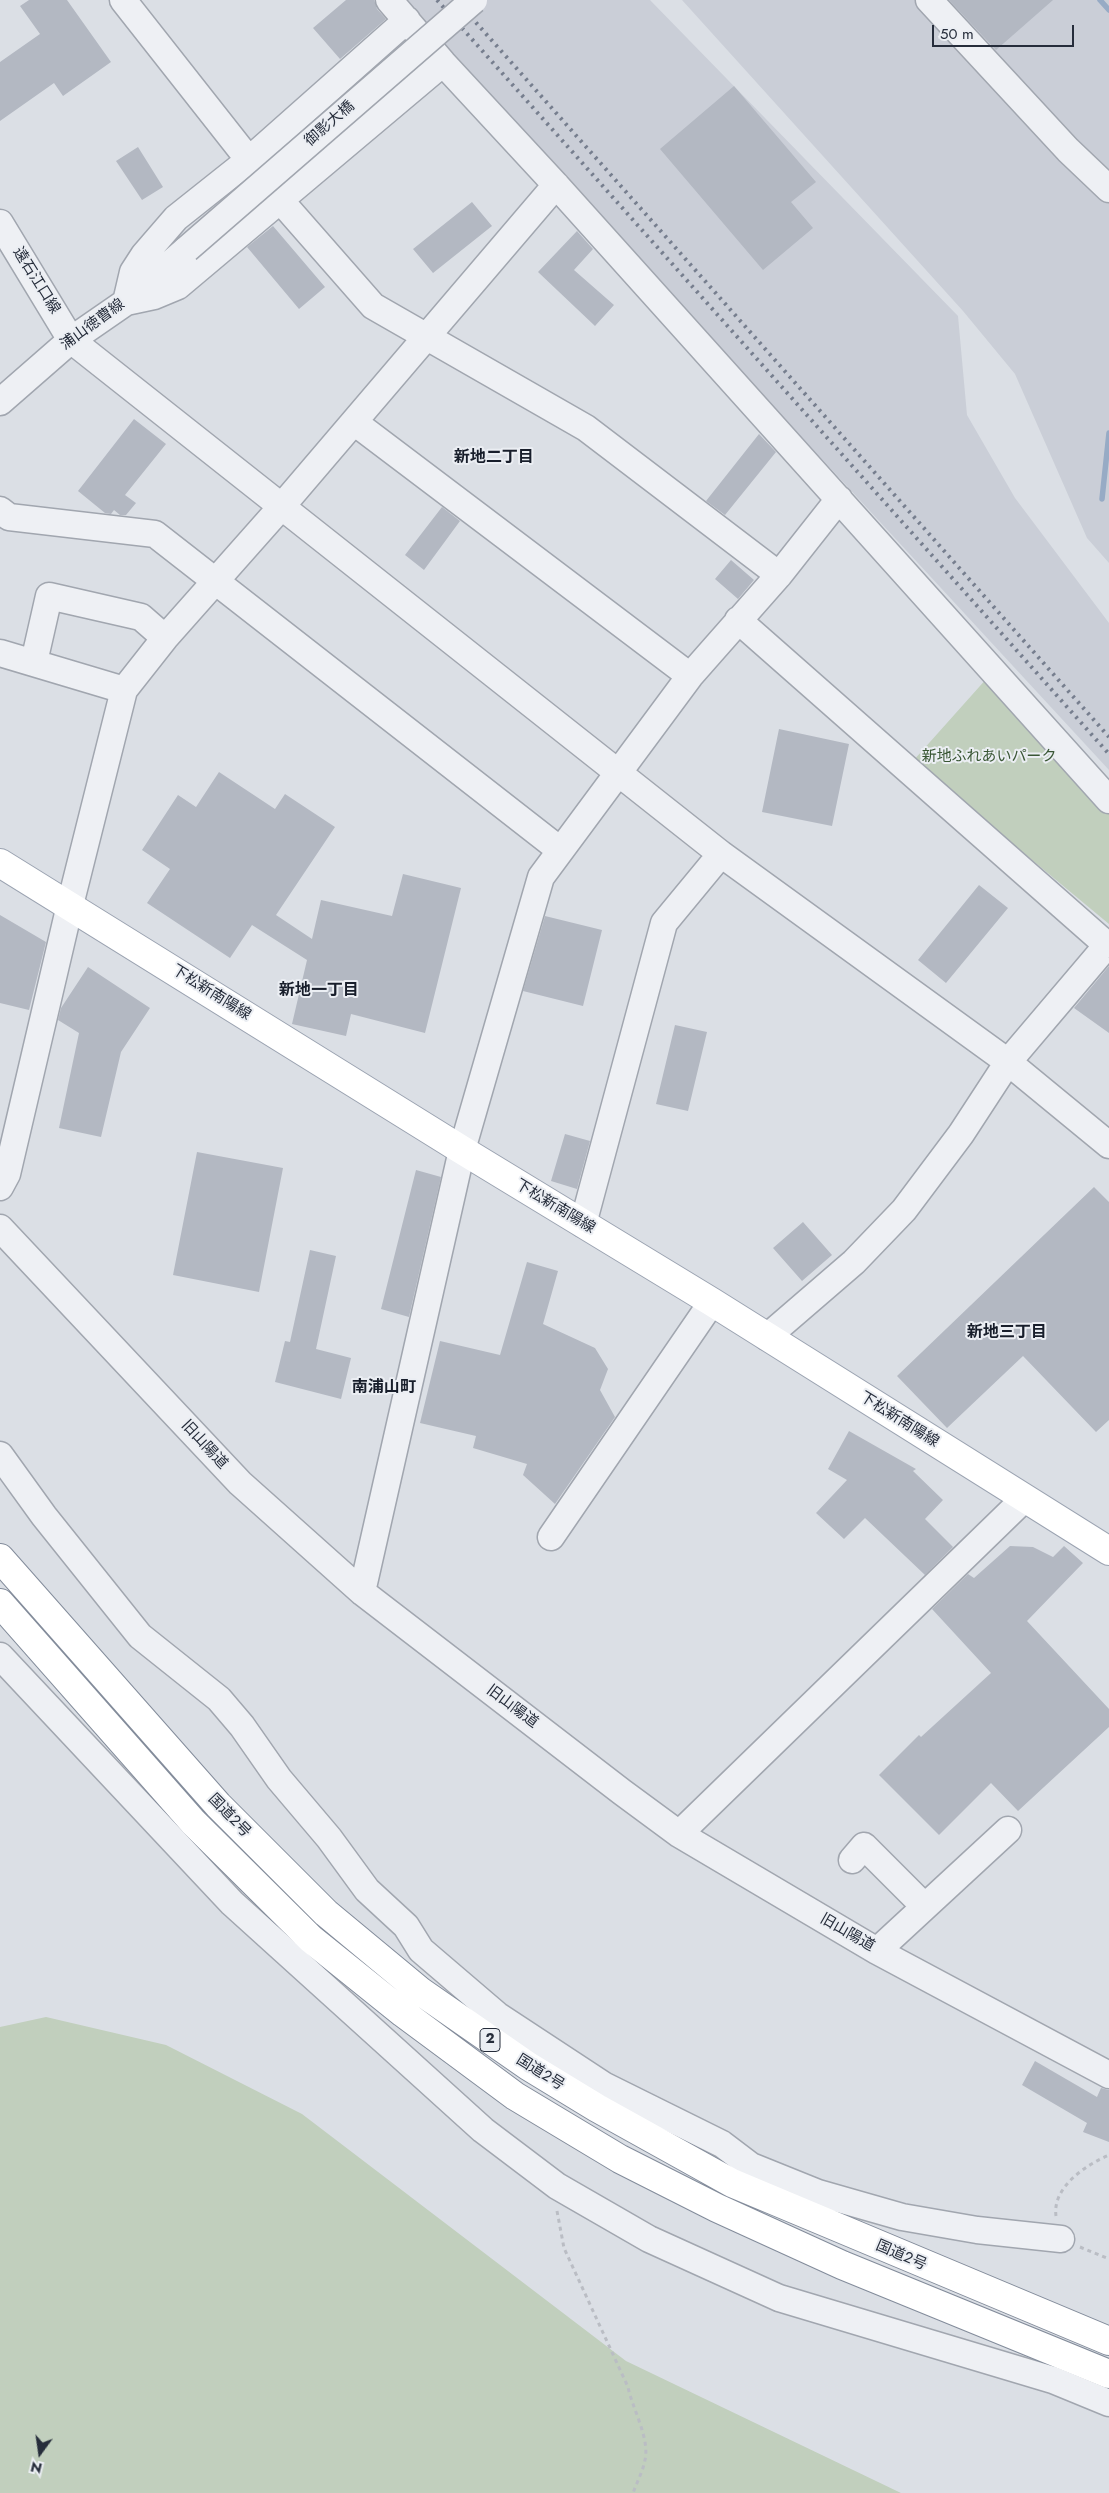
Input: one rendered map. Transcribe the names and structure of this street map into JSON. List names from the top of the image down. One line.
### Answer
{"streets":{"main road":["下松新南陽線","国道2号","2"],"street":["御影大橋","遠石江口線","浦山徳曹線","旧山陽道"]},"crossings":[["御影大橋","浦山徳曹線"],["遠石江口線","浦山徳曹線"]],"districts":["新地二丁目","新地一丁目","新地三丁目","南浦山町"],"parks":["新地ふれあいパーク"],"scale_bar":"50 m","north":"bottom"}
